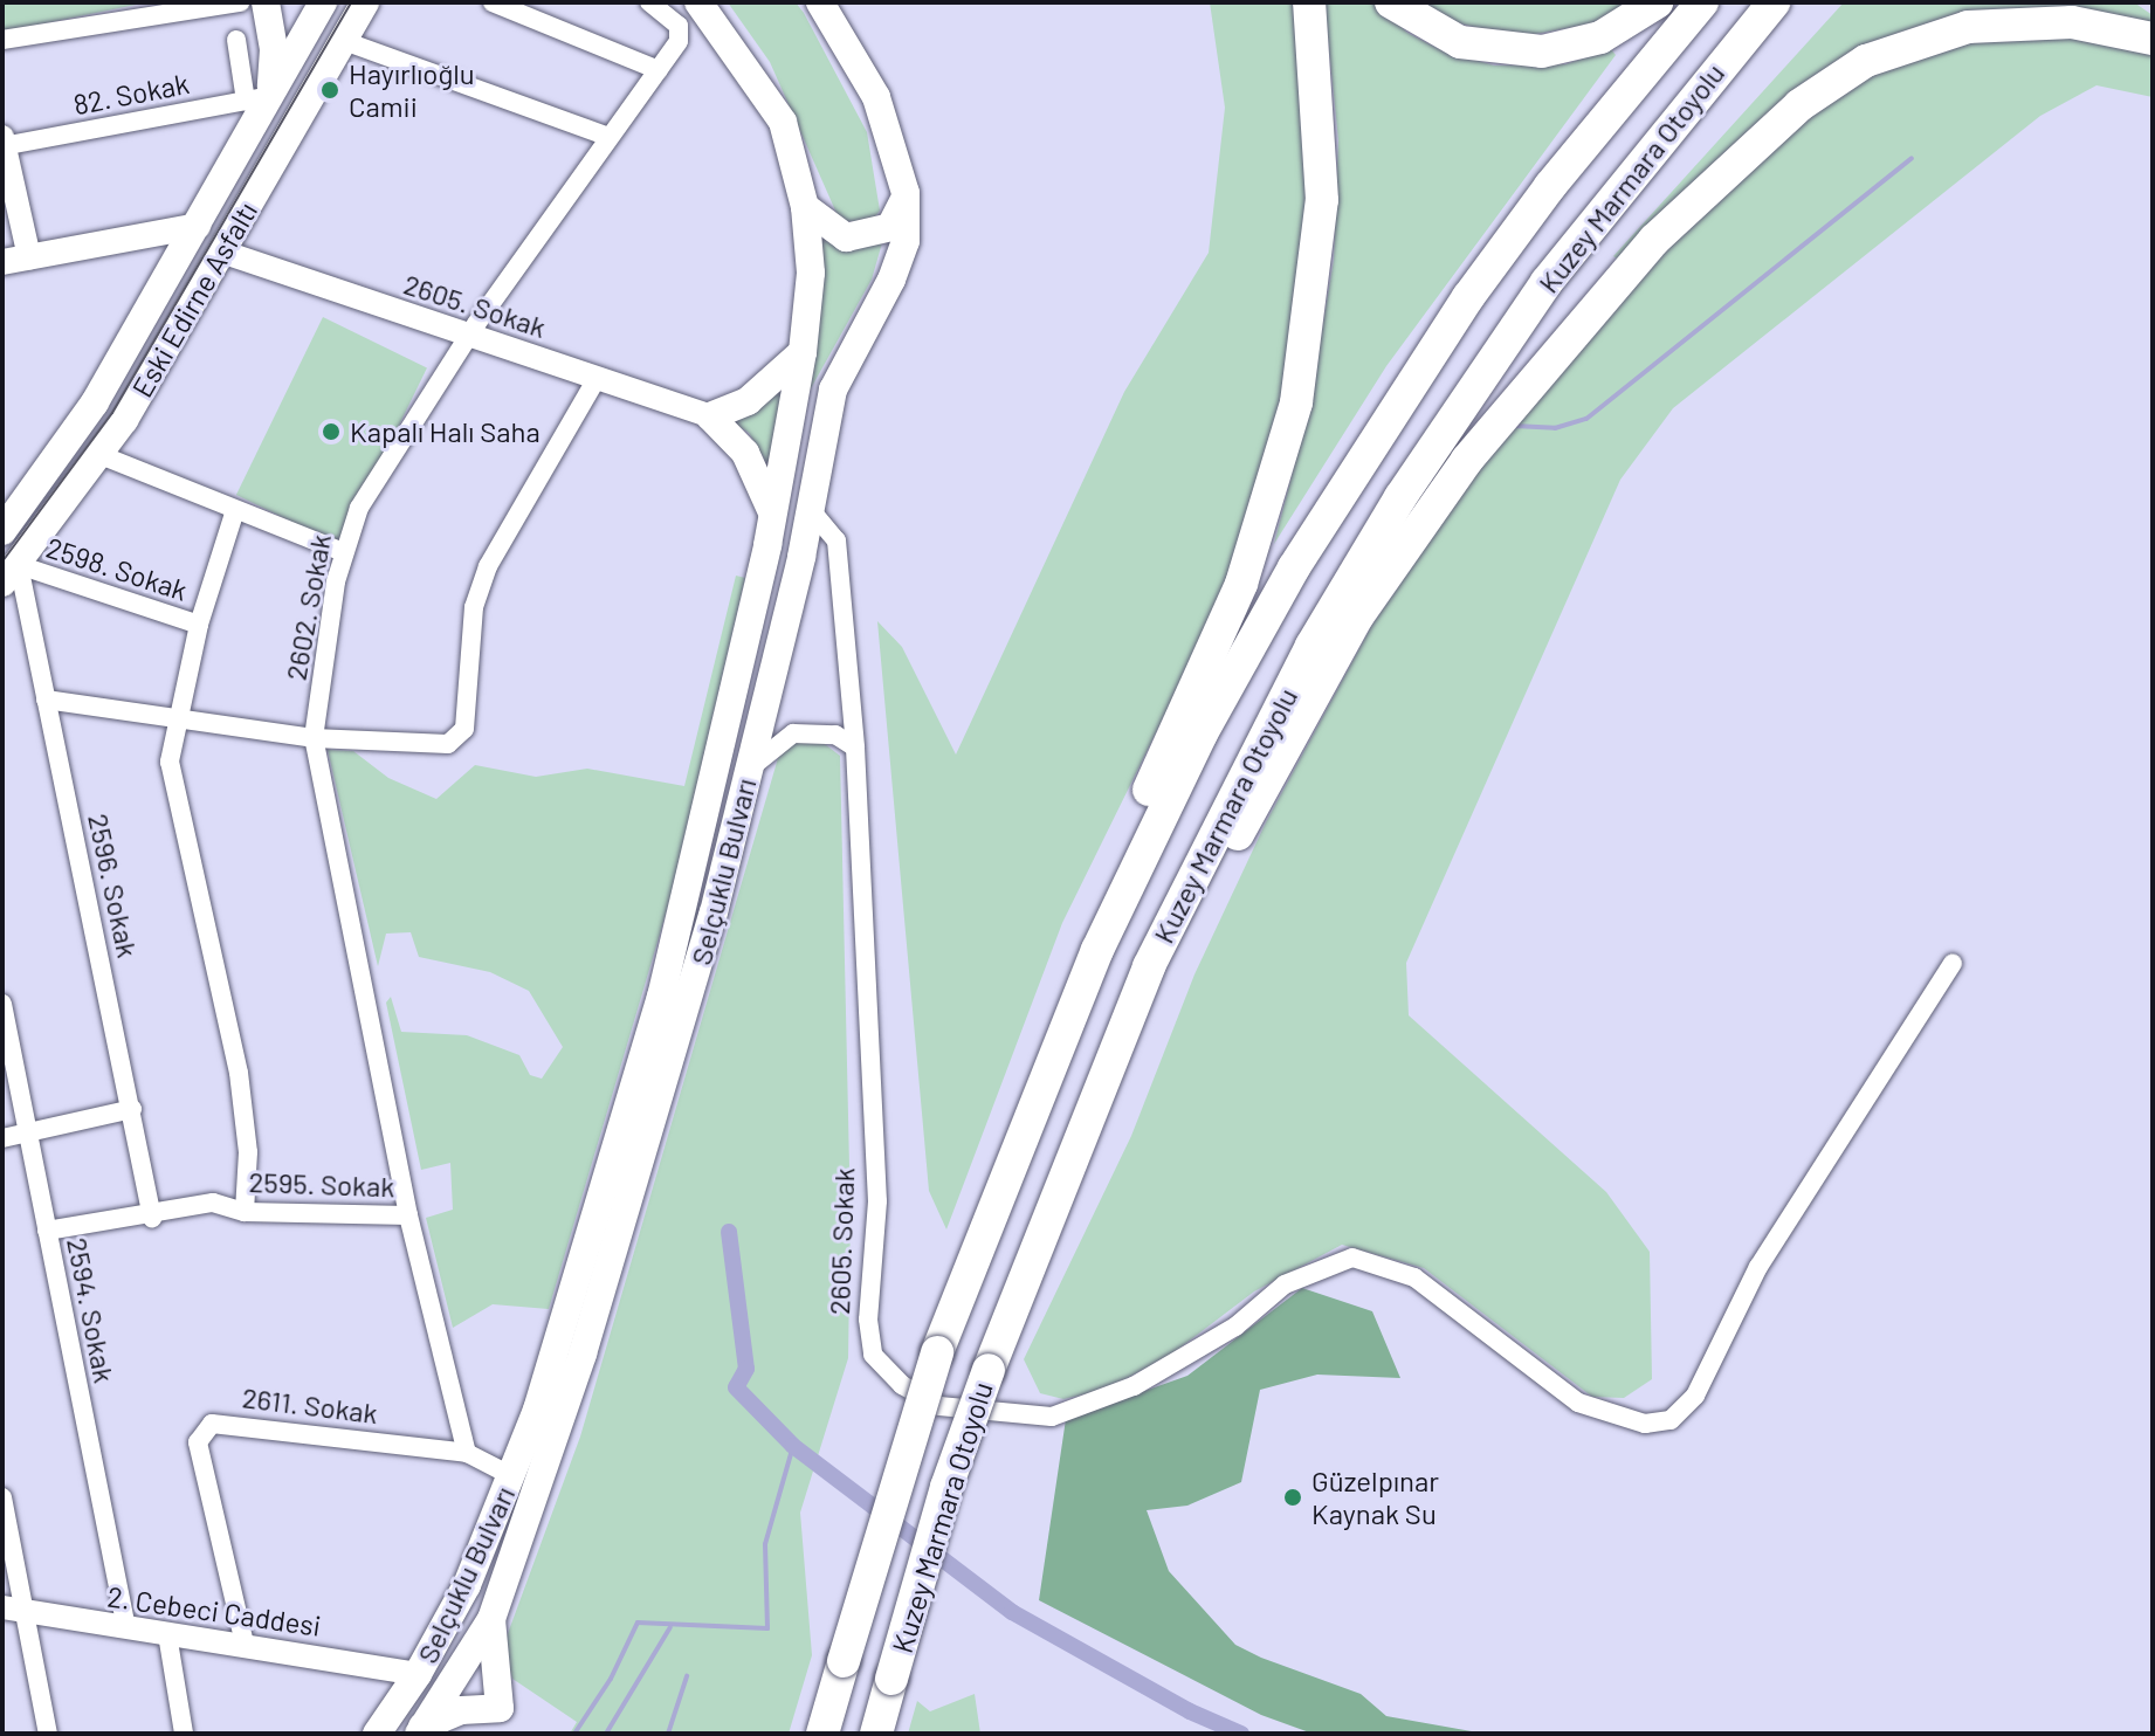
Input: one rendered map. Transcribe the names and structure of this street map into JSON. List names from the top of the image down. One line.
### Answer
{"streets":{"highway":["Kuzey Marmara Otoyolu"],"main road":["Eski Edirne Asfaltı","Selçuklu Bulvarı"],"street":["82. Sokak","2605. Sokak","2598. Sokak","2602. Sokak","2596. Sokak","2595. Sokak","2594. Sokak","2611. Sokak","2. Cebeci Caddesi"]},"crossings":[["82. Sokak","Eski Edirne Asfaltı"],["Eski Edirne Asfaltı","2605. Sokak"],["Eski Edirne Asfaltı","2598. Sokak"],["Eski Edirne Asfaltı","2596. Sokak"],["2605. Sokak","2602. Sokak"],["2598. Sokak","2596. Sokak"],["2602. Sokak","2595. Sokak"],["Selçuklu Bulvarı","2611. Sokak"],["Selçuklu Bulvarı","2. Cebeci Caddesi"],["2596. Sokak","2595. Sokak"],["2595. Sokak","2594. Sokak"],["2595. Sokak","2611. Sokak"],["2594. Sokak","2. Cebeci Caddesi"],["2611. Sokak","2. Cebeci Caddesi"]],"places":["Hayırlıoğlu Camii","Kapalı Halı Saha","Güzelpınar Kaynak Su"]}
